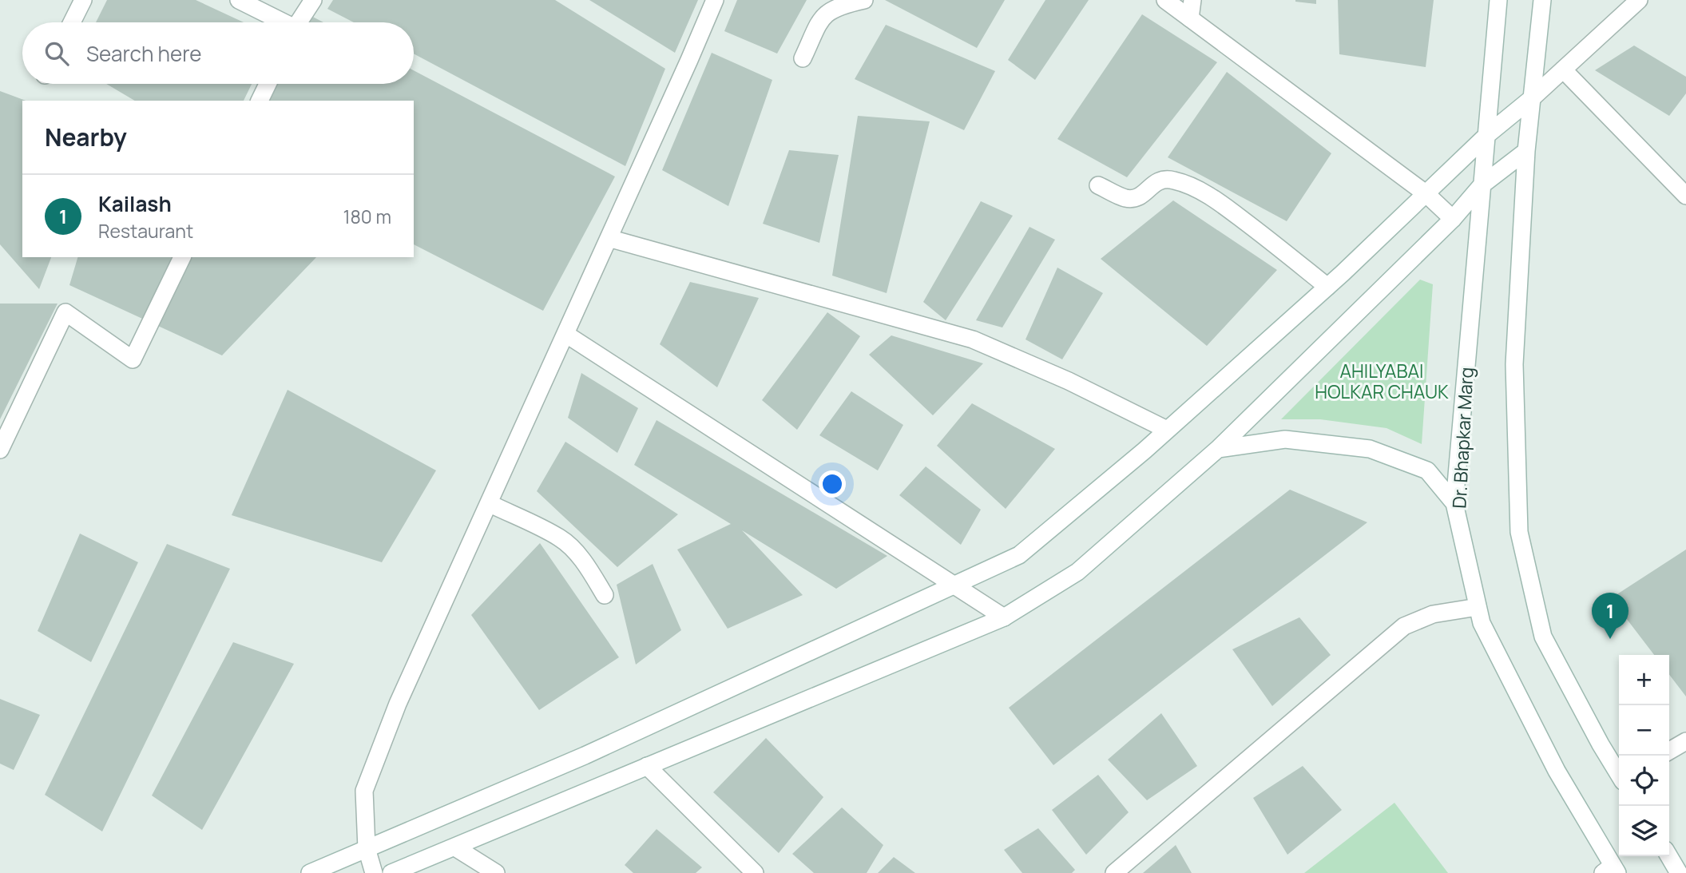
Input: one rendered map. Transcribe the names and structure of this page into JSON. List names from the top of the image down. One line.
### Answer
{"streets":{"main road":["Dr. Bhapkar Marg"]},"parks":["AHILYABAI HOLKAR CHAUK"],"page":{"search":"Search here","heading":"Nearby","list":[{"mark":"1","name":"Kailash","note":"Restaurant","value":"180 m"}],"pins":"1","map_buttons":["+","−"]}}
